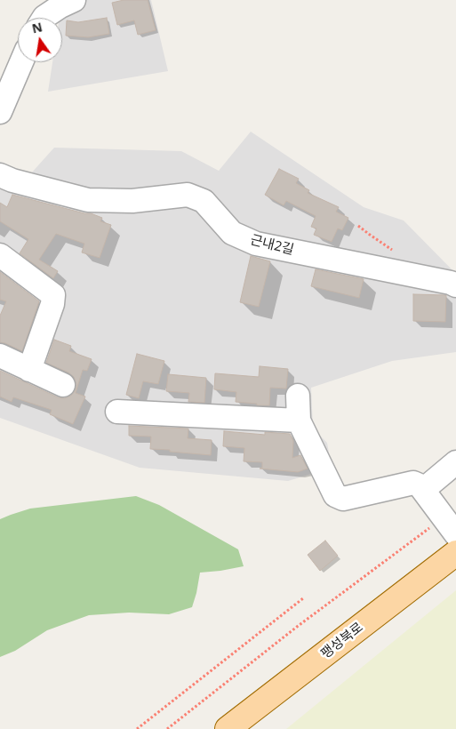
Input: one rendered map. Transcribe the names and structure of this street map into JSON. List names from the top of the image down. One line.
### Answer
{"streets":{"main road":["팽성북로"],"street":["근내2길"]},"north":"top"}
